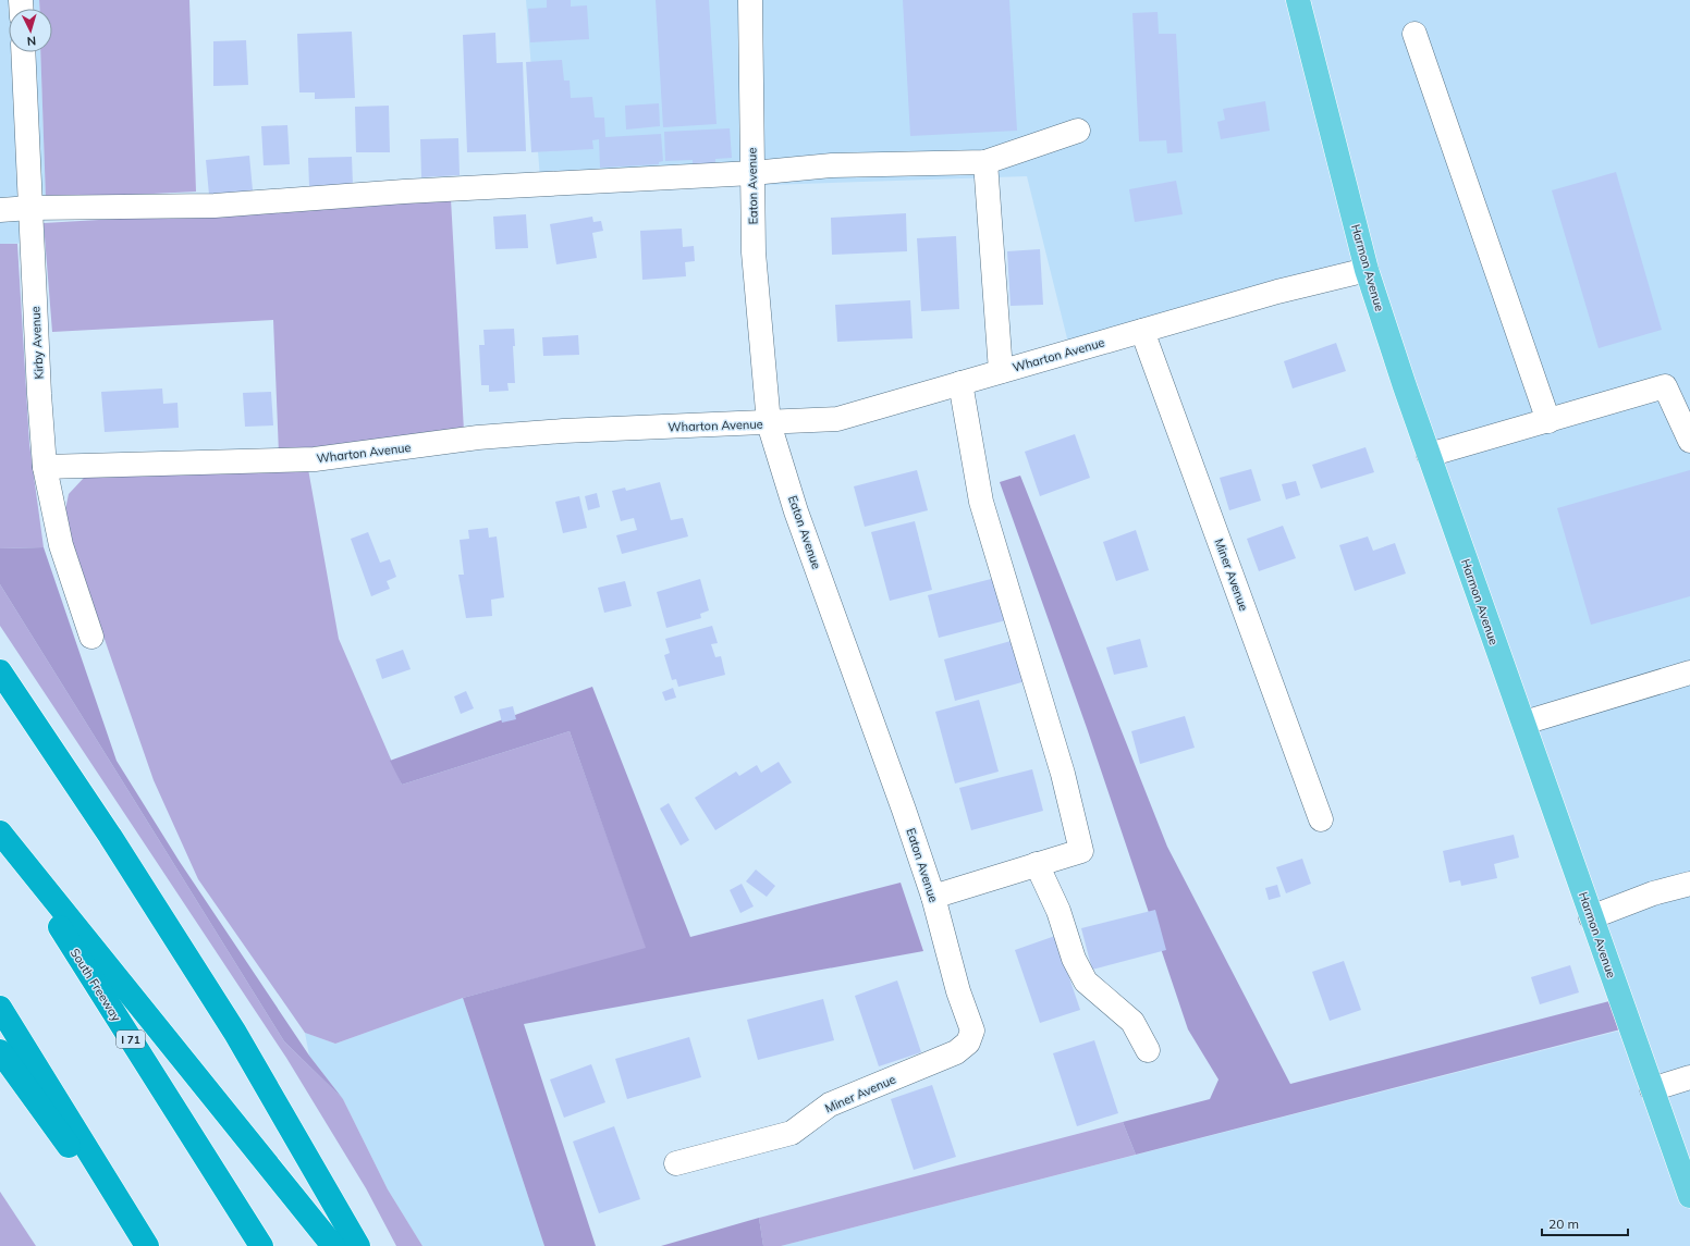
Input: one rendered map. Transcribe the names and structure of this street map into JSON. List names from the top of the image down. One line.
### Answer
{"streets":{"highway":["South Freeway","I 71"],"main road":["Harmon Avenue"],"street":["Eaton Avenue","Kirby Avenue","Wharton Avenue","Miner Avenue"]},"crossings":[["Eaton Avenue","Wharton Avenue"],["Eaton Avenue","Miner Avenue"],["Harmon Avenue","Wharton Avenue"],["Kirby Avenue","Wharton Avenue"],["Wharton Avenue","Miner Avenue"]],"scale_bar":"20 m","north":"bottom"}
